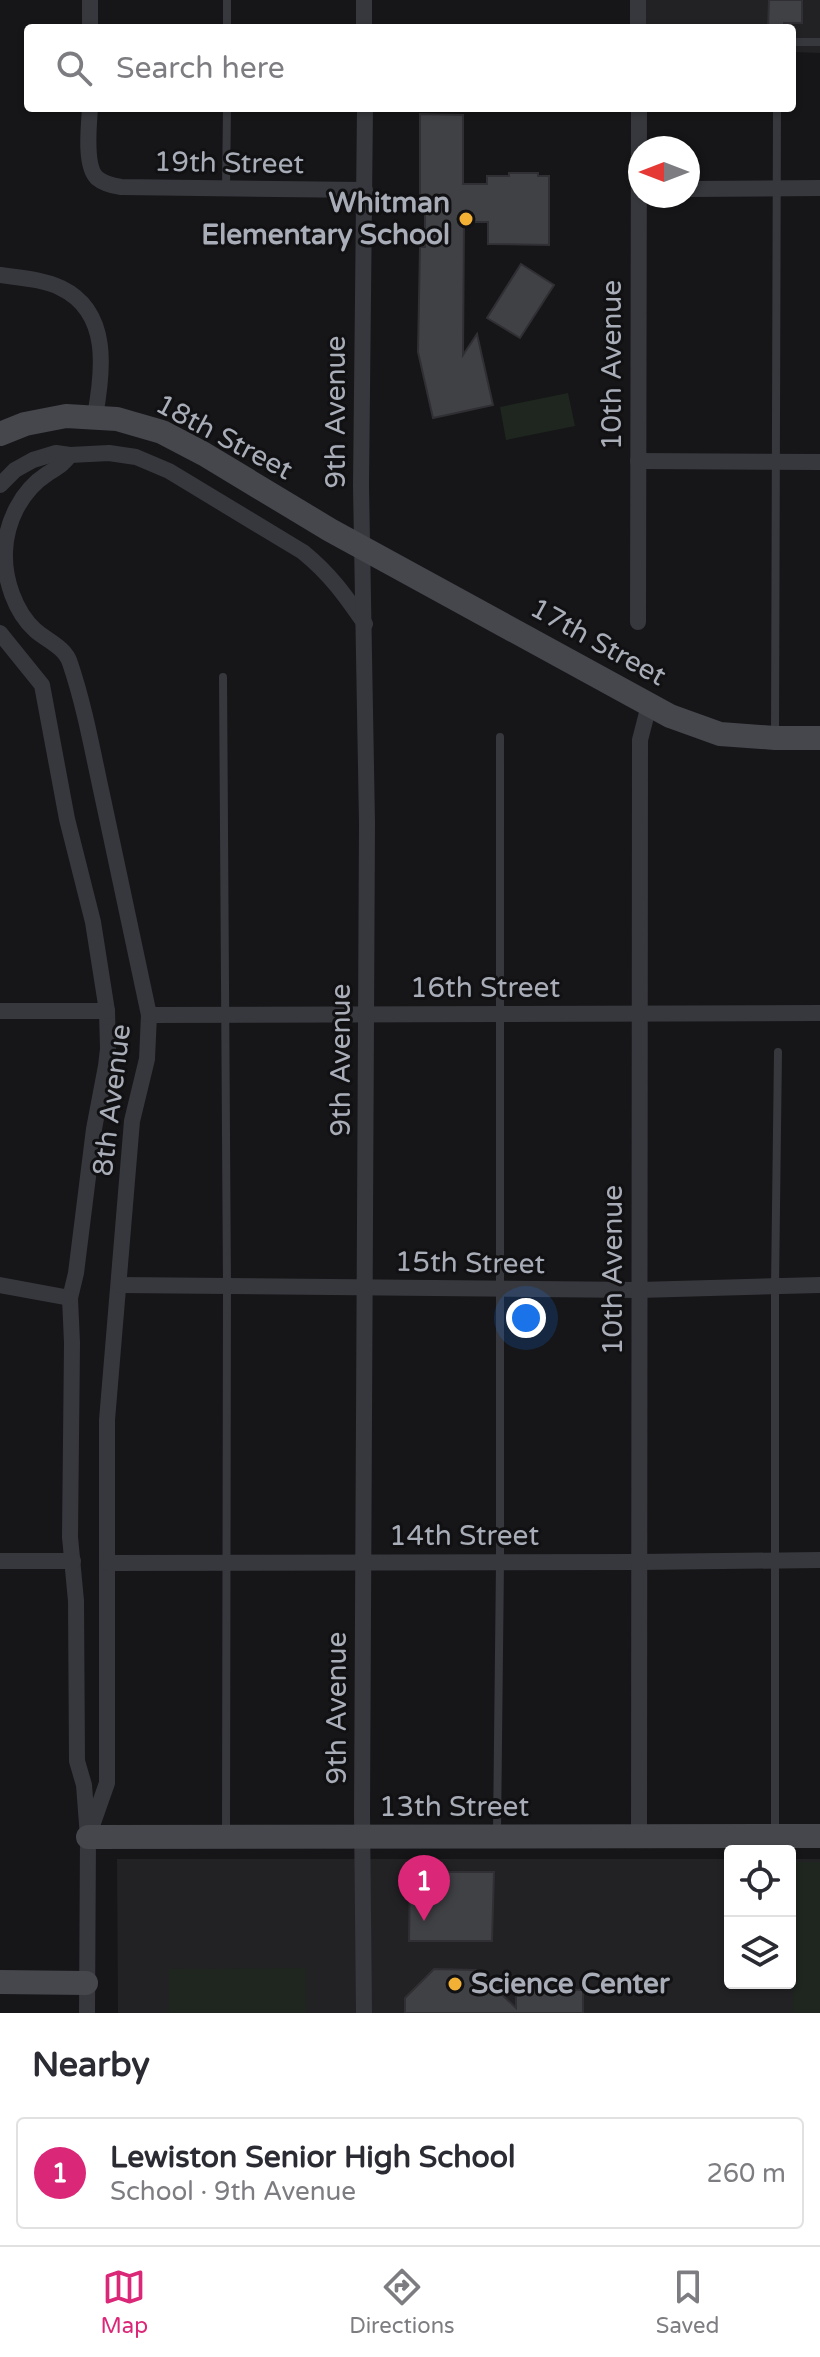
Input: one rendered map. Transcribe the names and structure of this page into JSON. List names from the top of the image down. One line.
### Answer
{"streets":{"main road":["18th Street","17th Street","13th Street"],"street":["19th Street","10th Avenue","9th Avenue","16th Street","8th Avenue","15th Street","14th Street"]},"crossings":[["19th Street","9th Avenue"],["10th Avenue","17th Street"],["10th Avenue","16th Street"],["10th Avenue","15th Street"],["10th Avenue","14th Street"],["10th Avenue","13th Street"],["9th Avenue","18th Street"],["9th Avenue","17th Street"],["9th Avenue","16th Street"],["9th Avenue","15th Street"],["9th Avenue","14th Street"],["9th Avenue","13th Street"],["18th Street","17th Street"],["16th Street","8th Avenue"],["8th Avenue","15th Street"],["8th Avenue","14th Street"],["8th Avenue","13th Street"]],"places":["Whitman Elementary School","Science Center"],"north":"left","page":{"search":"Search here","pins":"1","heading":"Nearby","list":[{"mark":"1","name":"Lewiston Senior High School","note":"School · 9th Avenue","value":"260 m"}],"nav":["Map","Directions","Saved"]}}
